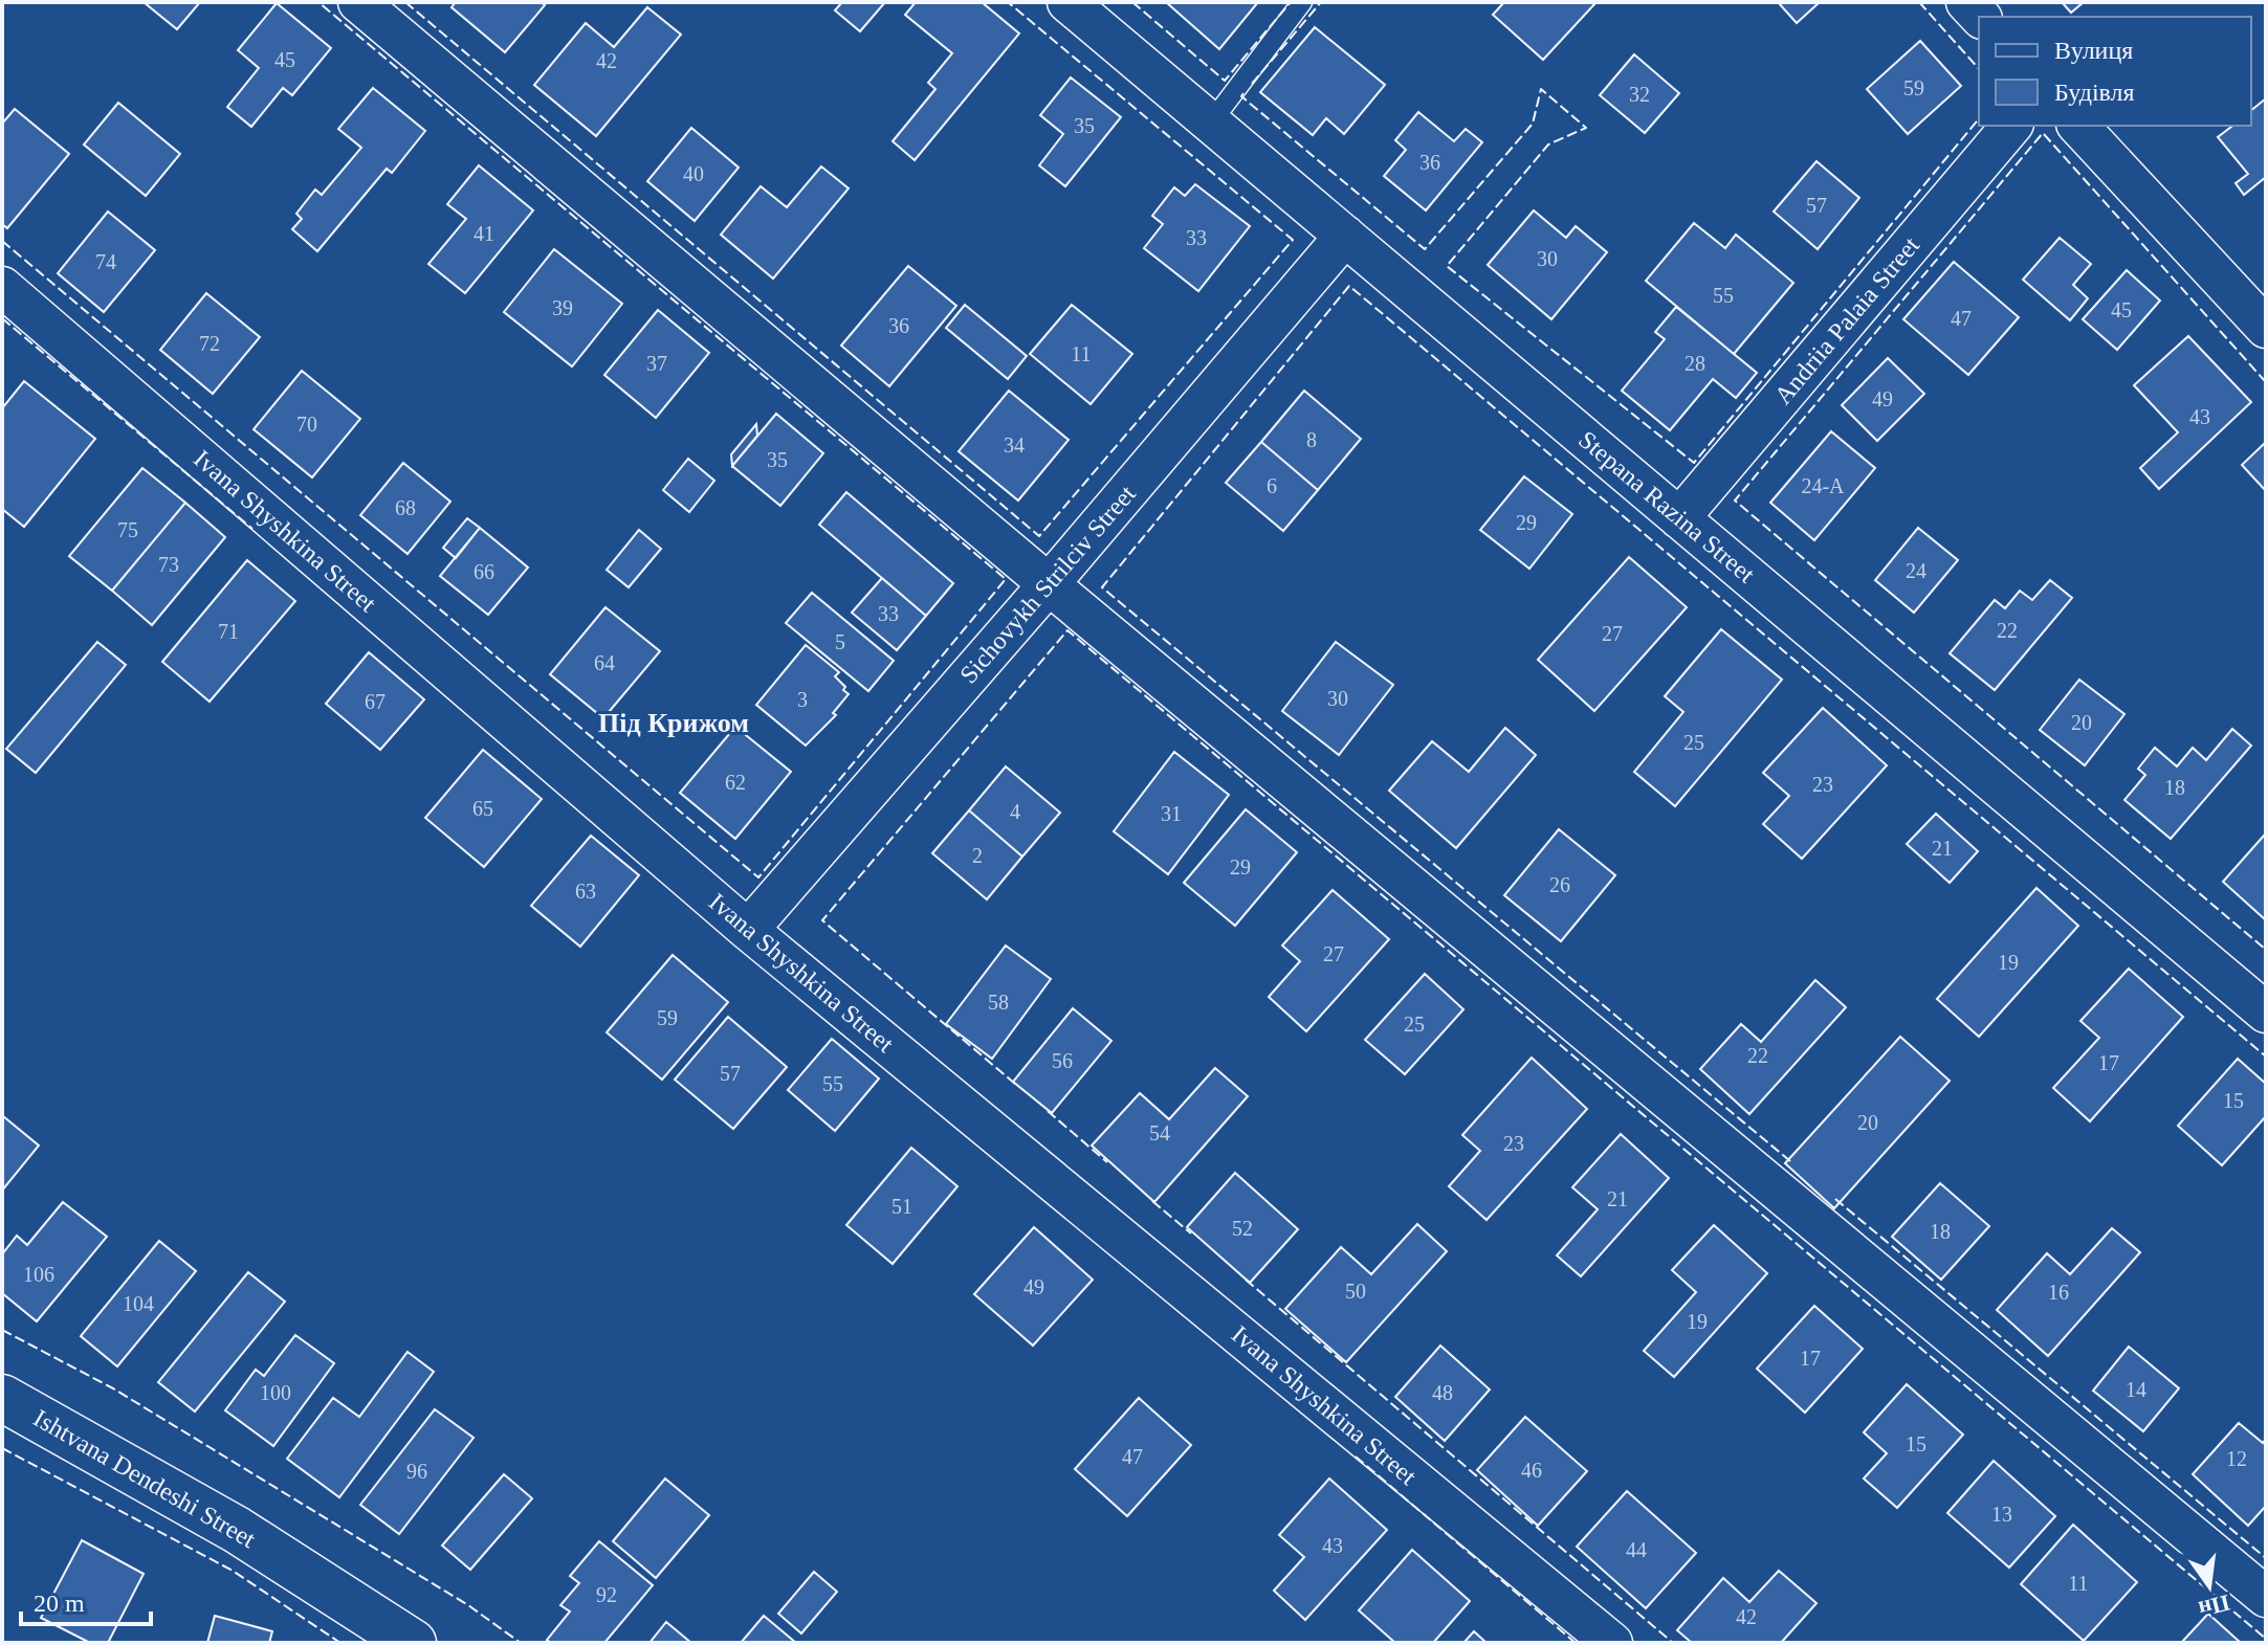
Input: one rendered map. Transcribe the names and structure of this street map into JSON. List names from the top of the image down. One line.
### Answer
{"streets":{"street":["Andriia Palaia Street","Stepana Razina Street","Ivana Shyshkina Street","Sichovykh Strilciv Street","Ishtvana Dendeshi Street"]},"crossings":[["Andriia Palaia Street","Stepana Razina Street"],["Stepana Razina Street","Sichovykh Strilciv Street"],["Ivana Shyshkina Street","Sichovykh Strilciv Street"]],"districts":["Під Крижом"],"house_numbers":["45","42","59","32","35","36","40","57","41","33","30","74","55","39","45","47","36","72","11","37","28","49","43","70","8","34","35","6","24-А","68","29","75","73","24","66","33","22","71","27","5","64","30","3","67","20","25","62","23","18","65","4","31","21","2","29","26","63","27","19","58","59","25","22","56","17","57","55","15","20","54","23","21","51","52","18","106","49","50","16","104","19","17","14","100","48","15","47","12","46","96","13","43","44","11","92","42"],"legend":["Вулиця","Будівля"],"scale_bar":"20 m","north":"bottom"}
